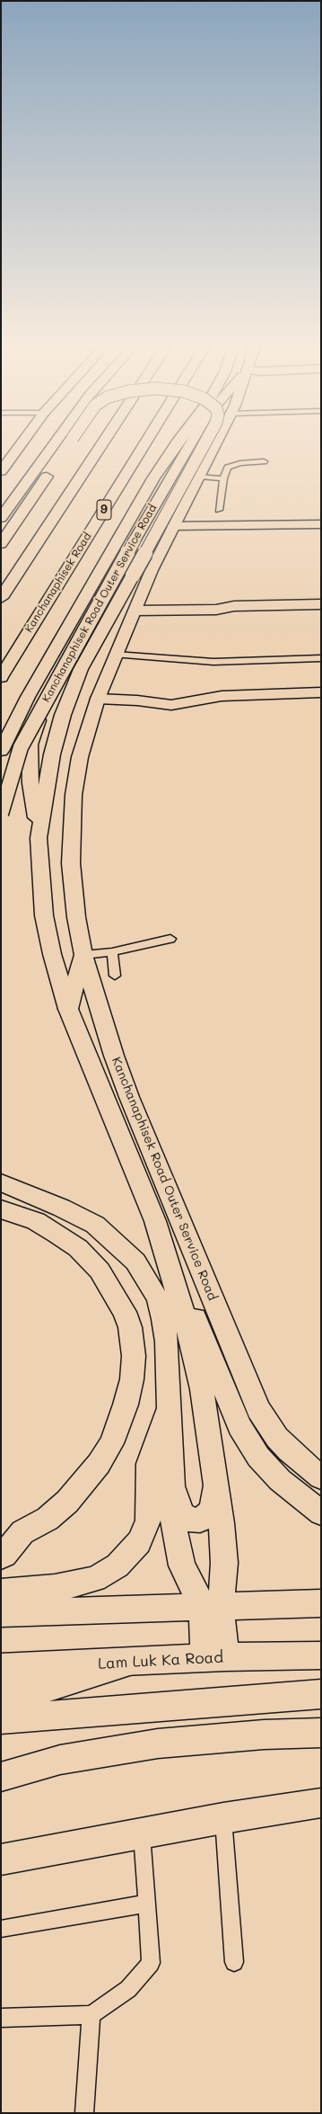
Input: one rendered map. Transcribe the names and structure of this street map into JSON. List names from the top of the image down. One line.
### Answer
{"streets":{"main road":["9","Kanchanaphisek Road","Kanchanaphisek Road Outer Service Road","Lam Luk Ka Road"]},"crossings":[["Kanchanaphisek Road Outer Service Road","Lam Luk Ka Road"]]}
